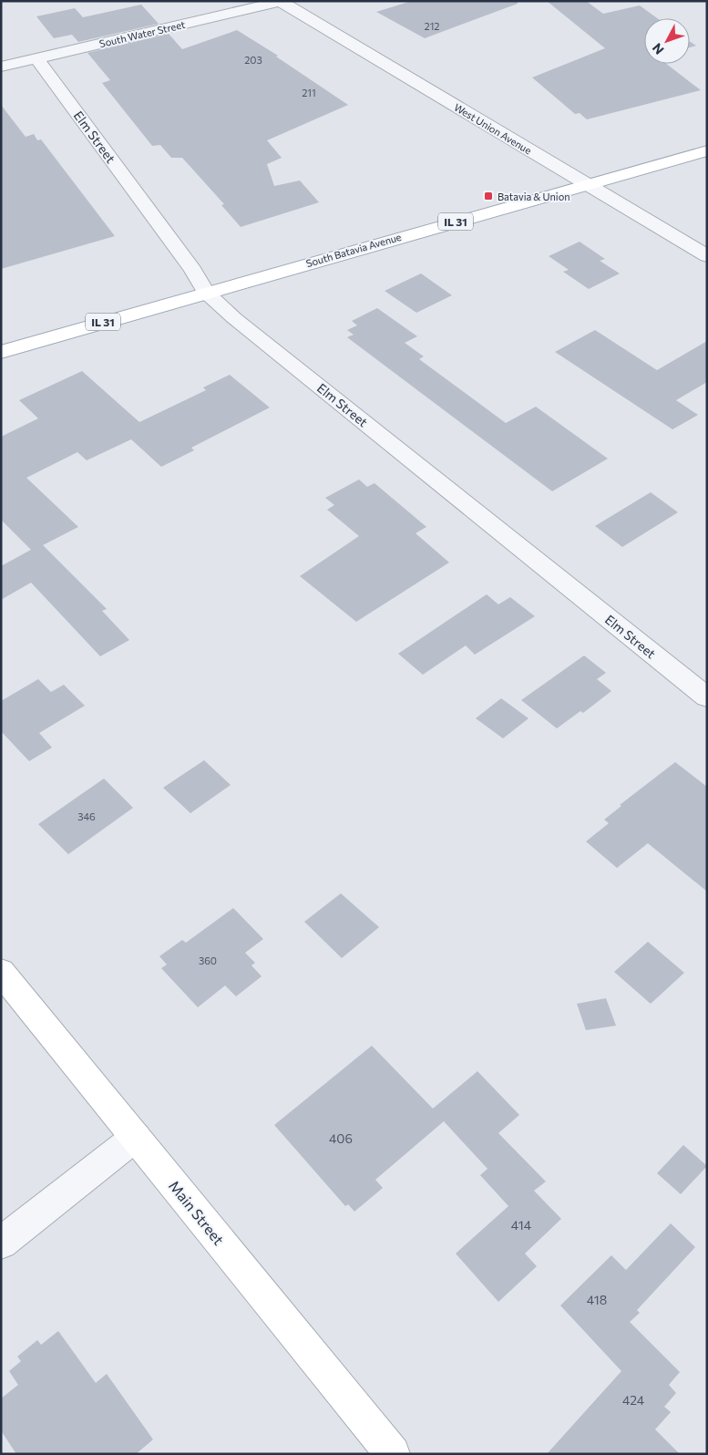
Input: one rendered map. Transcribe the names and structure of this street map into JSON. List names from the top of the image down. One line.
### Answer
{"streets":{"main road":["IL 31","South Batavia Avenue","Main Street"],"street":["South Water Street","West Union Avenue","Elm Street"]},"crossings":[["South Water Street","West Union Avenue"],["South Water Street","Elm Street"],["West Union Avenue","South Batavia Avenue"],["Elm Street","South Batavia Avenue"]],"places":{"transit":["Batavia & Union"]},"house_numbers":["212","203","211","346","360","406","414","418","424"],"north":"bottom left"}
